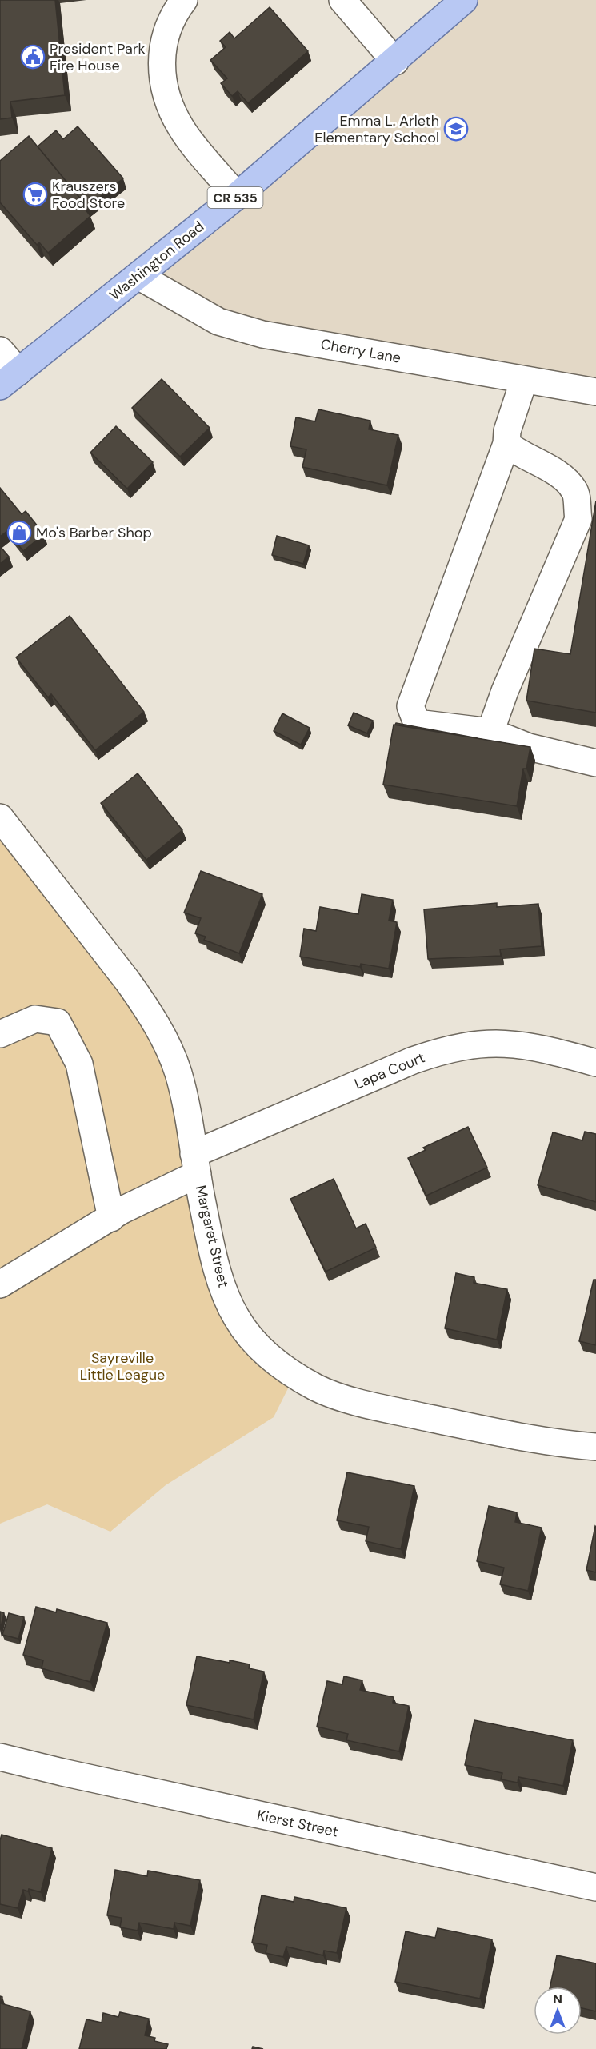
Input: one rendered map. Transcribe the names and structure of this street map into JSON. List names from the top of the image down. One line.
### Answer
{"streets":{"main road":["CR 535","Washington Road"],"street":["Cherry Lane","Lapa Court","Margaret Street","Kierst Street"]},"crossings":[["Washington Road","Cherry Lane"],["Lapa Court","Margaret Street"]],"parks":["Sayreville Little League"],"places":{"public building":["President Park Fire House"],"school or university":["Emma L. Arleth Elementary School"],"supermarket":["Krauszers Food Store"],"shop":["Mo's Barber Shop"]},"north":"top"}
